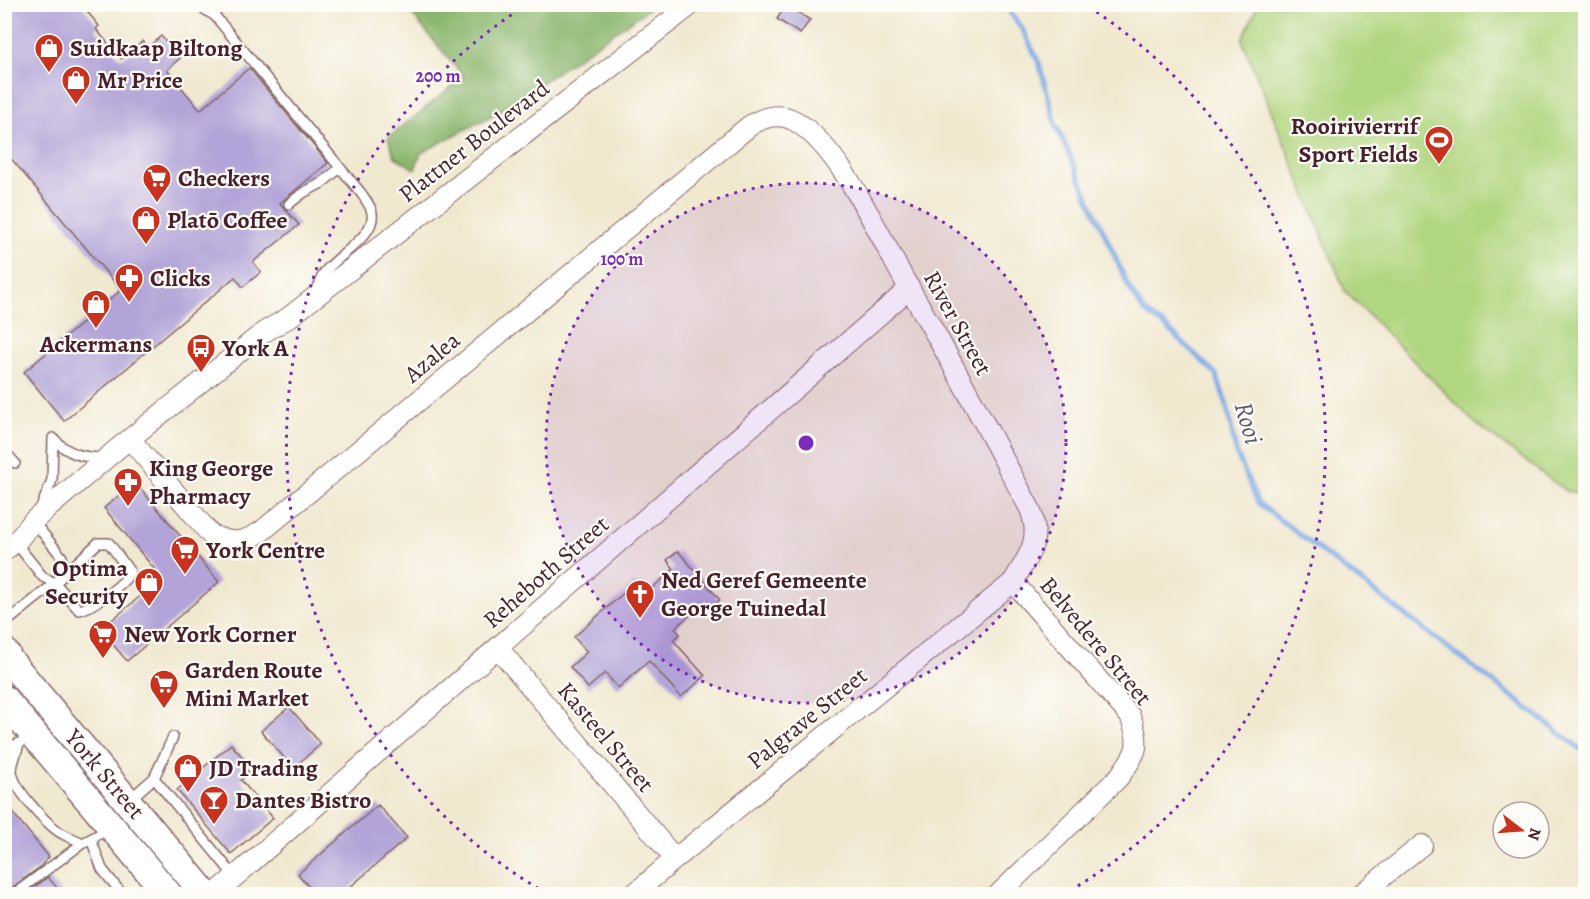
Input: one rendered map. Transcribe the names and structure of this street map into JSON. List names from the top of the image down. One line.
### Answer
{"streets":{"main road":["York Street"],"street":["Plattner Boulevard","River Street","Azalea","Reheboth Street","Belvedere Street","Palgrave Street","Kasteel Street"]},"crossings":[["Plattner Boulevard","Azalea"],["River Street","Azalea"],["River Street","Reheboth Street"],["River Street","Belvedere Street"],["River Street","Palgrave Street"],["Reheboth Street","Kasteel Street"],["Belvedere Street","Palgrave Street"],["Palgrave Street","Kasteel Street"]],"water":["Rooi"],"places":{"shop":["Suidkaap Biltong","Mr Price","Platō Coffee","Ackermans","Optima Security","JD Trading"],"sports":["Rooirivierrif Sport Fields"],"supermarket":["Checkers","York Centre","New York Corner","Garden Route Mini Market"],"pharmacy":["Clicks","King George Pharmacy"],"bus stop":["York A"],"church":["Ned Geref Gemeente George Tuinedal"],"bar":["Dantes Bistro"]},"north":"right","rings":["200 m","100 m"]}
